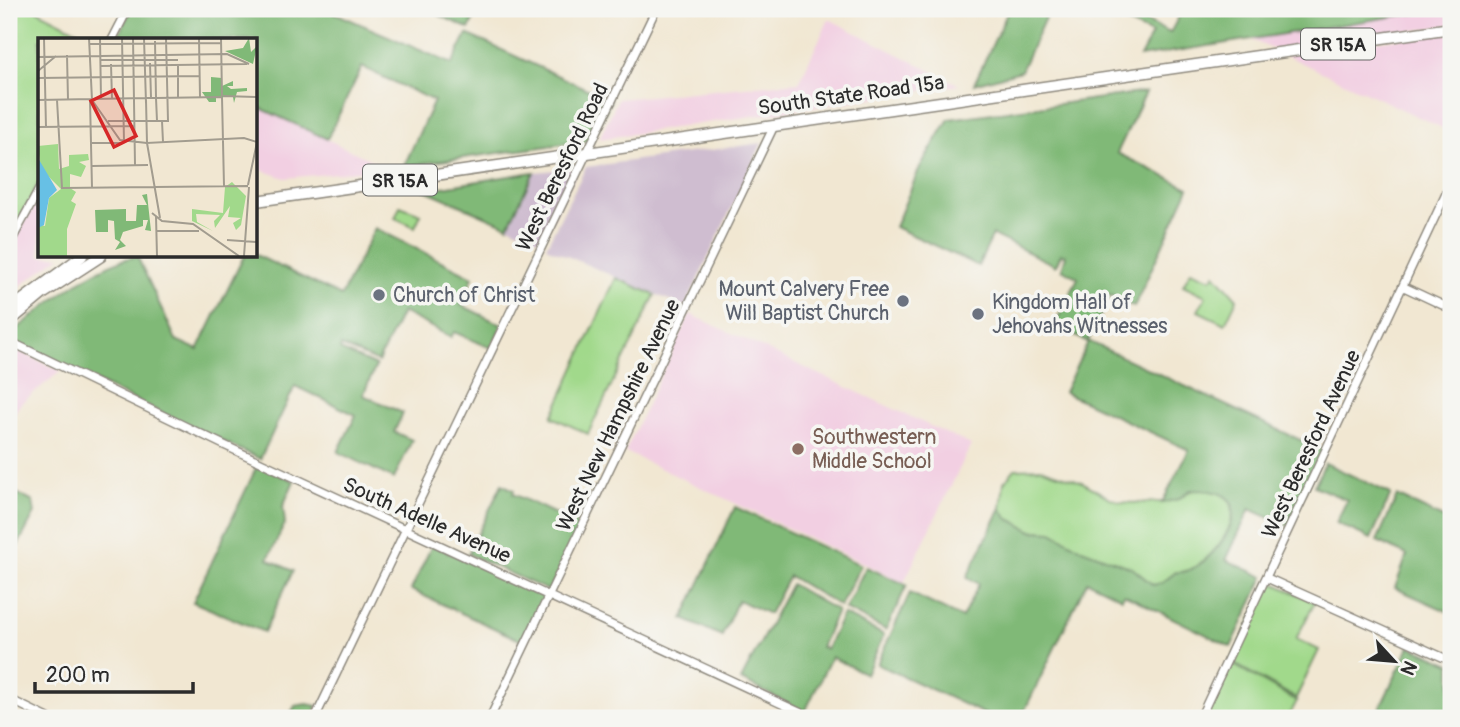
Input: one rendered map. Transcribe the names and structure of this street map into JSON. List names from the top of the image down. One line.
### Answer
{"streets":{"highway":["SR 15A","South State Road 15a"],"street":["West Beresford Road","West New Hampshire Avenue","West Beresford Avenue","South Adelle Avenue"]},"crossings":[["South State Road 15a","West Beresford Road"],["South State Road 15a","West New Hampshire Avenue"],["West Beresford Road","South Adelle Avenue"],["West New Hampshire Avenue","South Adelle Avenue"]],"places":["Church of Christ","Mount Calvery Free Will Baptist Church","Kingdom Hall of Jehovahs Witnesses","Southwestern Middle School"],"scale_bar":"200 m","north":"bottom right"}
